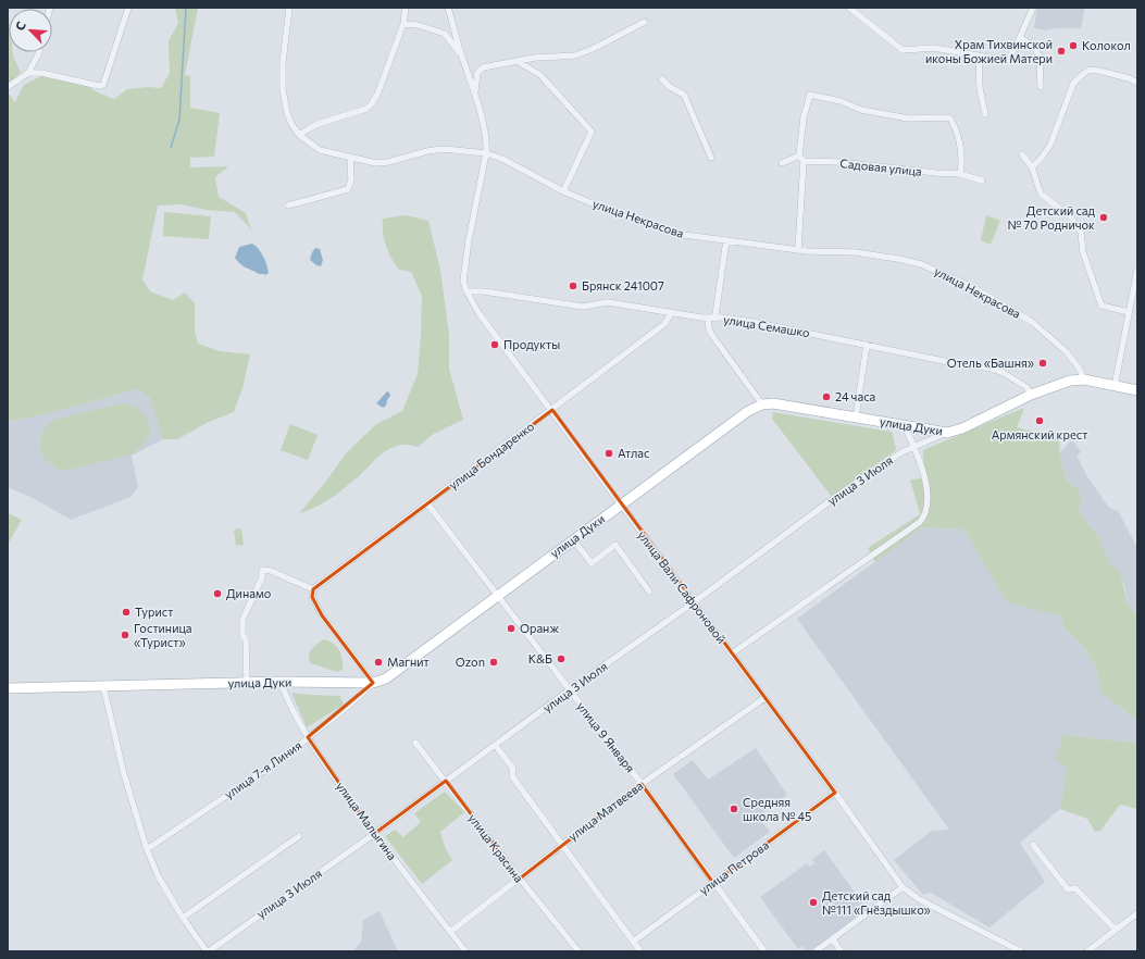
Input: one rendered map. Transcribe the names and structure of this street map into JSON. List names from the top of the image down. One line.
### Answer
{"streets":{"main road":["улица Дуки"],"street":["Садовая улица","улица Некрасова","улица Семашко","улица Бондаренко","улица 3 Июля","улица Вали Сафроновой","улица 9 Января","улица 7-я Линия","улица Матвеева","улица Малыгина","улица Красина","улица Петрова"]},"crossings":[["улица Некрасова","улица Дуки"],["улица Некрасова","улица Вали Сафроновой"],["улица Семашко","улица Дуки"],["улица Семашко","улица Бондаренко"],["улица Семашко","улица Вали Сафроновой"],["улица Дуки","улица 3 Июля"],["улица Дуки","улица Вали Сафроновой"],["улица Дуки","улица 9 Января"],["улица Дуки","улица 7-я Линия"],["улица Дуки","улица Малыгина"],["улица Бондаренко","улица Вали Сафроновой"],["улица Бондаренко","улица 9 Января"],["улица 3 Июля","улица Вали Сафроновой"],["улица 3 Июля","улица 9 Января"],["улица 3 Июля","улица Малыгина"],["улица 3 Июля","улица Красина"],["улица Вали Сафроновой","улица Матвеева"],["улица Вали Сафроновой","улица Петрова"],["улица 9 Января","улица Матвеева"],["улица 9 Января","улица Петрова"],["улица 7-я Линия","улица Малыгина"],["улица Матвеева","улица Малыгина"],["улица Матвеева","улица Красина"]],"places":["Колокол","Храм Тихвинской иконы Божией Матери","Детский сад № 70 Родничок","Брянск 241007","Продукты","Отель «Башня»","24 часа","Армянский крест","Атлас","Динамо","Турист","Оранж","Гостиница «Турист»","К&Б","Магнит","Ozon","Средняя школа № 45","Детский сад №111 «Гнёздышко»"],"north":"top left"}
